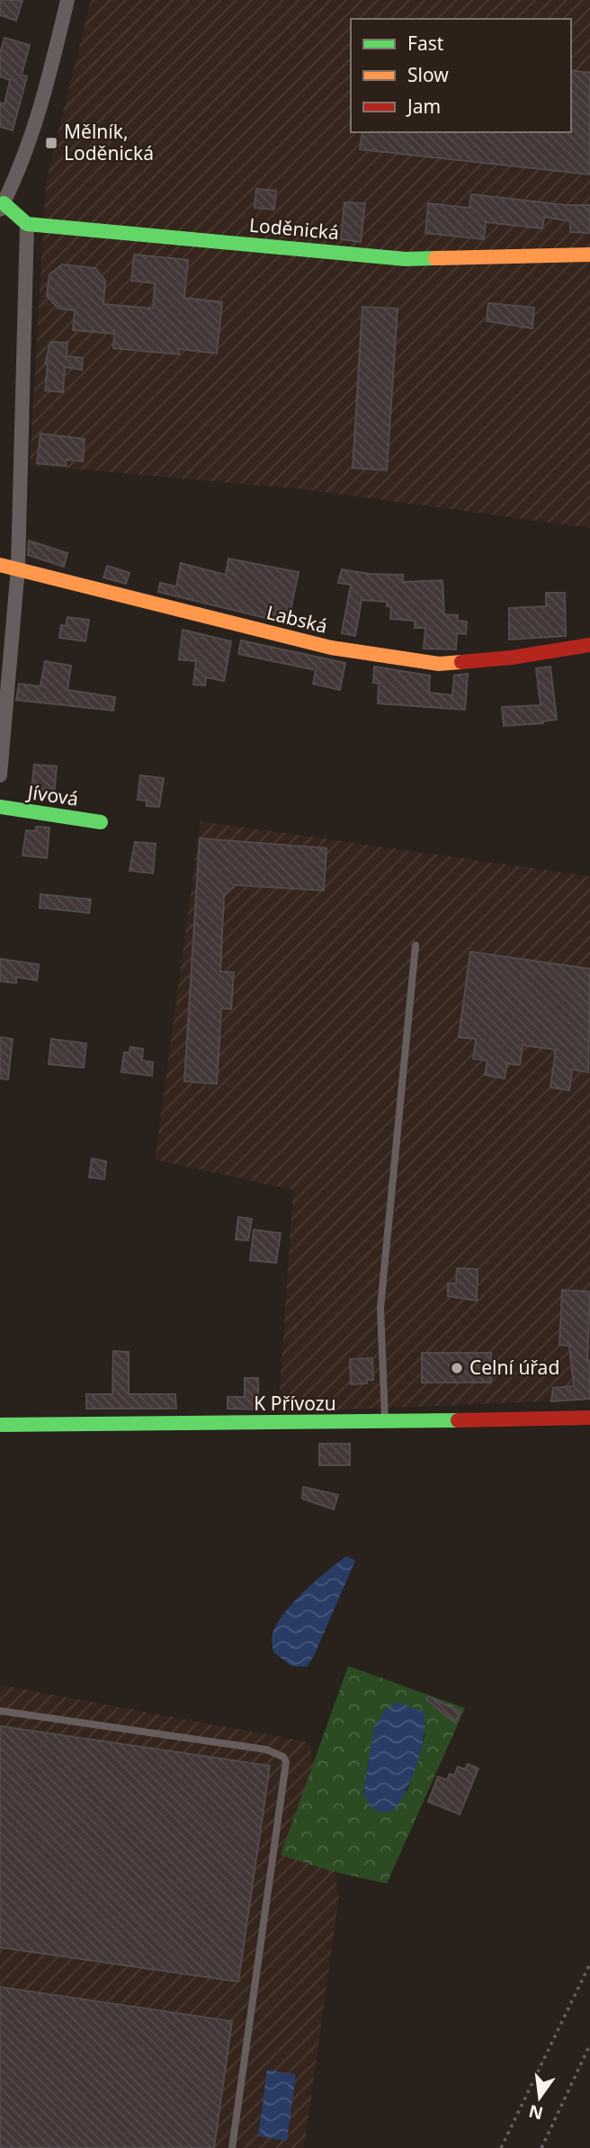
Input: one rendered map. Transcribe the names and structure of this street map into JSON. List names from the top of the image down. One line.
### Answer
{"streets":{"street":["Loděnická","Labská","Jívová","K Přívozu"]},"places":{"transit":["Mělník, Loděnická"],"other":["Celní úřad"]},"legend":["Fast","Slow","Jam"],"north":"bottom"}
